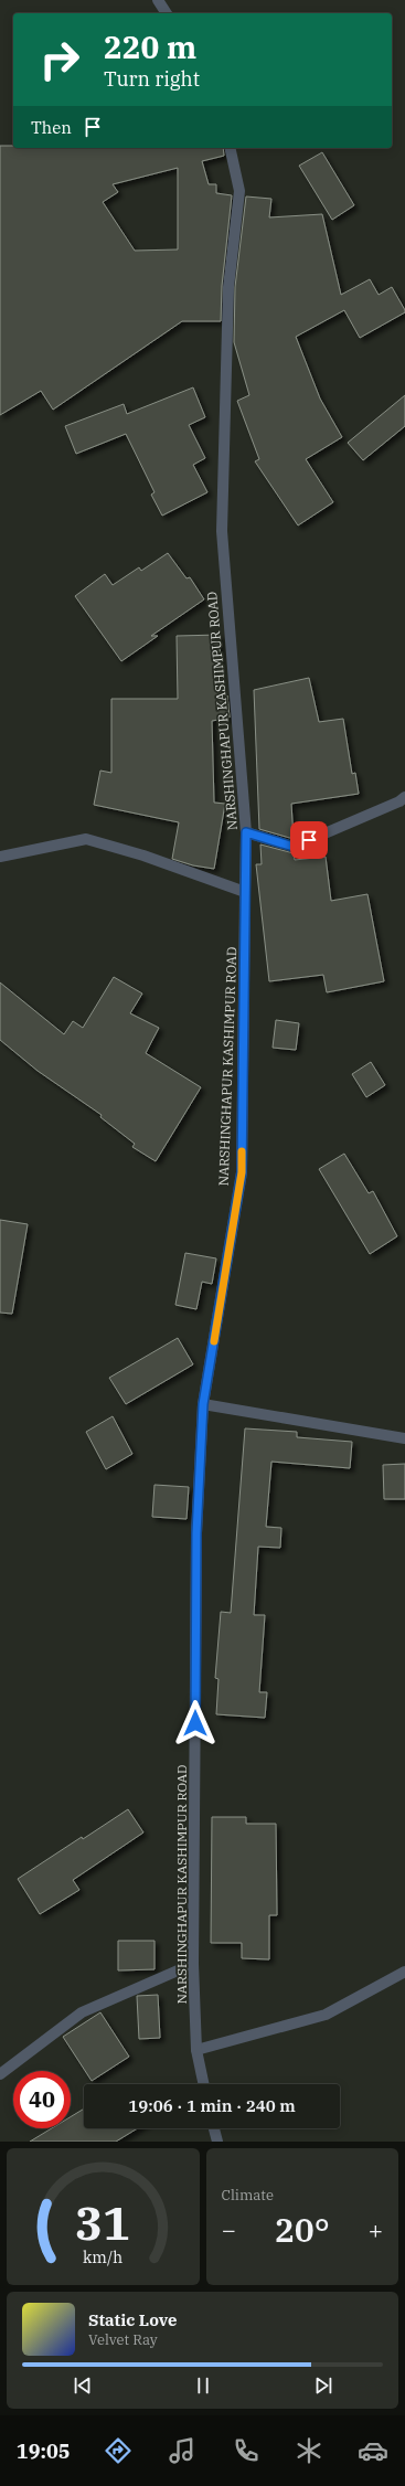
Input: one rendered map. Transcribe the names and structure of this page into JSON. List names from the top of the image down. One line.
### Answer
{"streets":{"street":["NARSHINGHAPUR KASHIMPUR ROAD"]},"page":{"turn":["220 m","Turn right"],"then":"Then","limit":"40","trip":"19:06 · 1 min · 240 m","tile":"Climate","heat":["−","20°","+"],"song":["Static Love","Velvet Ray"],"tabs":"19:05","gauge":["31","km/h"]}}
